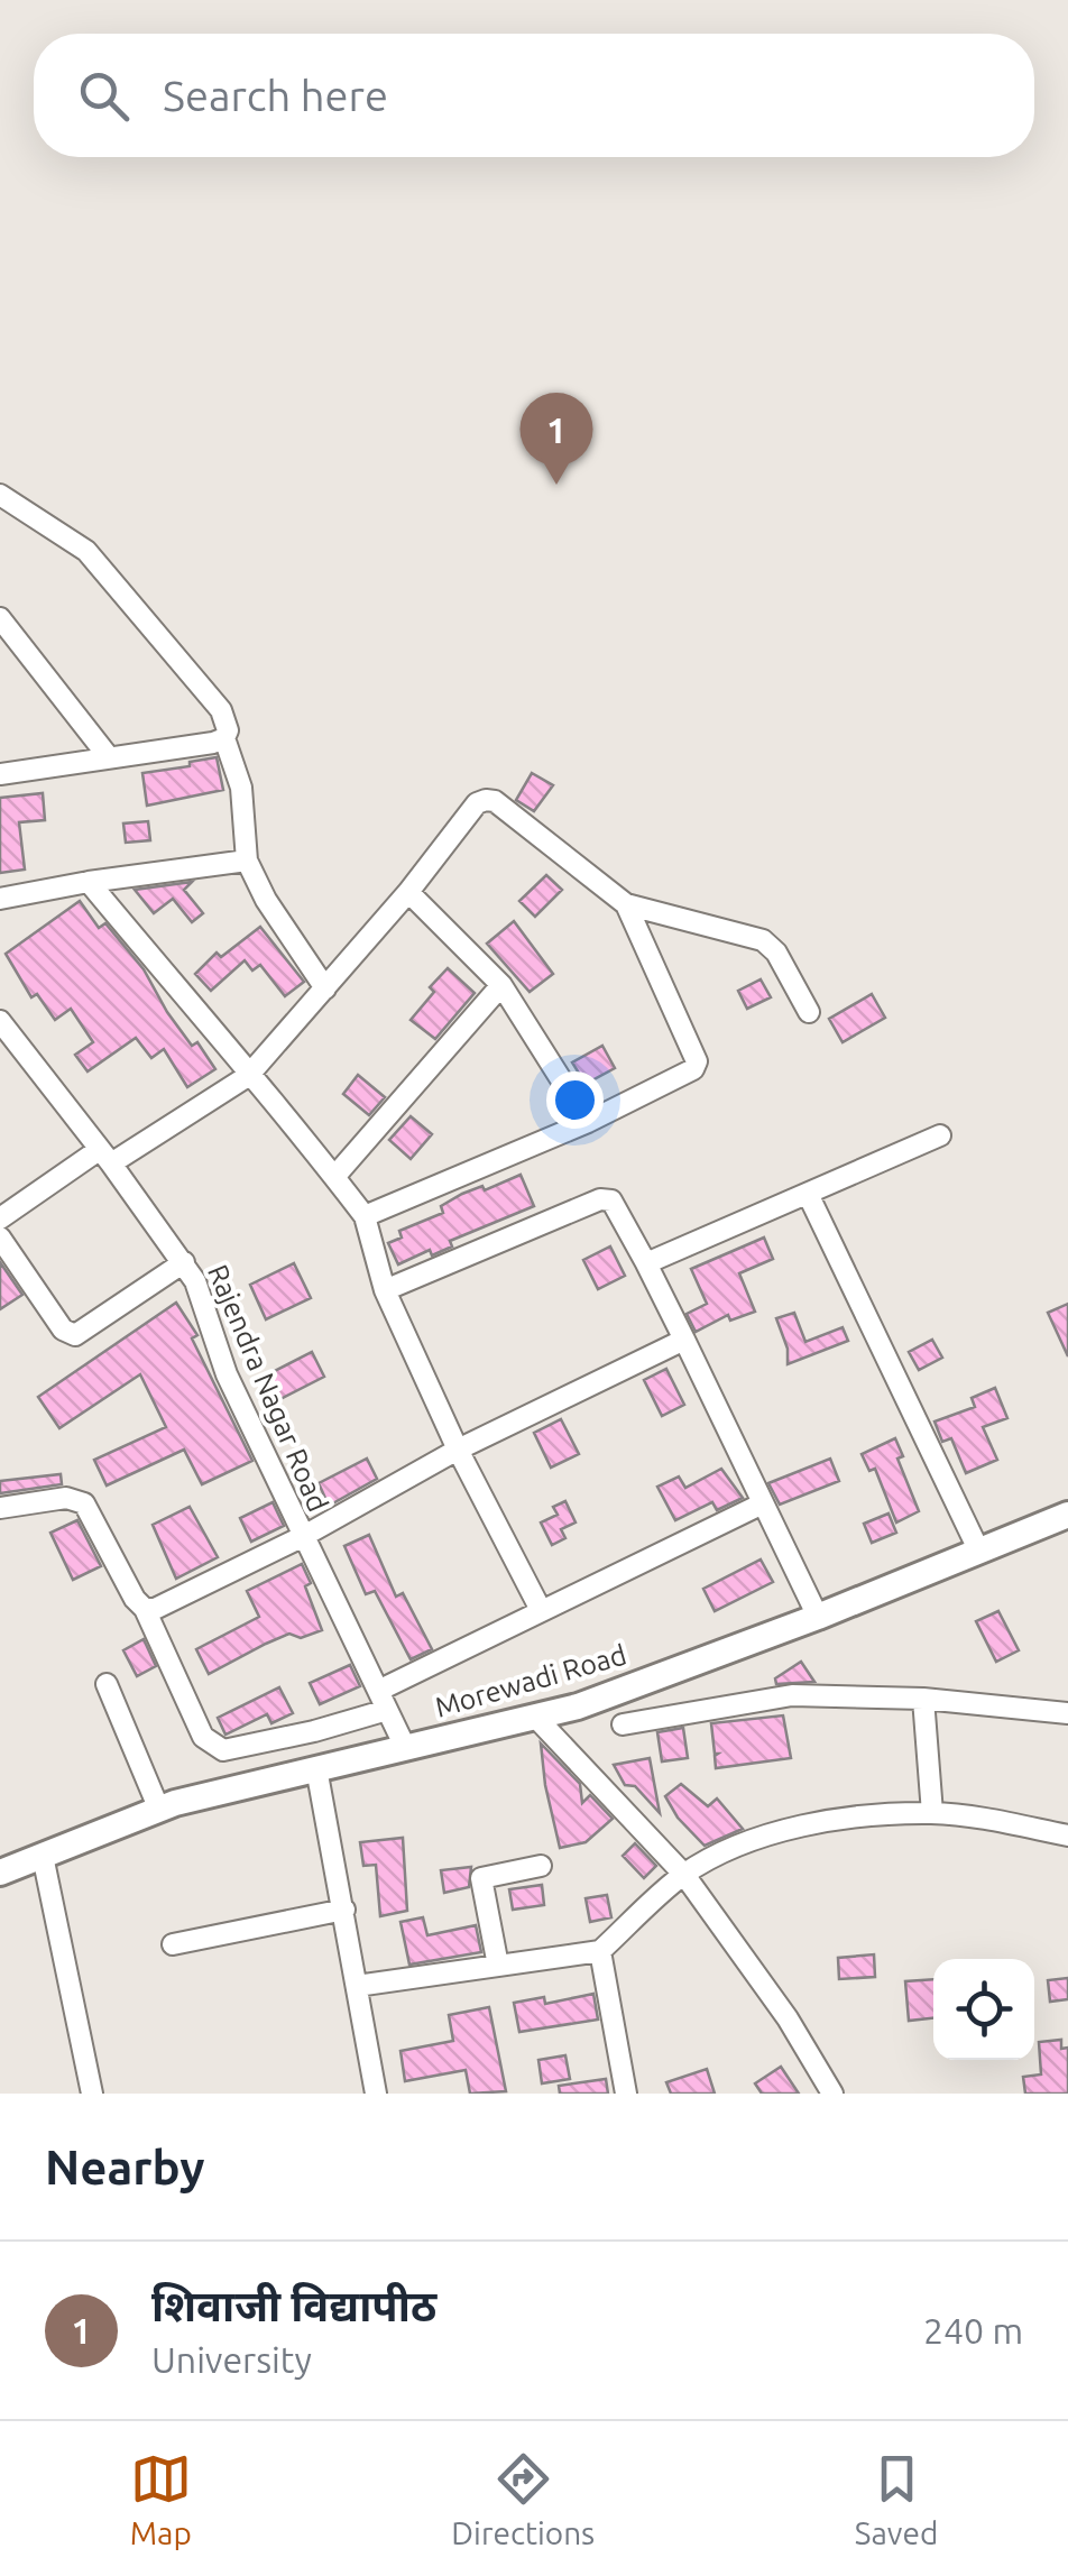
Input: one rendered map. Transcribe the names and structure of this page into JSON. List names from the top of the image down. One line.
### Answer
{"streets":{"main road":["Morewadi Road"],"street":["Rajendra Nagar Road"]},"crossings":[["Rajendra Nagar Road","Morewadi Road"]],"page":{"search":"Search here","pins":"1","heading":"Nearby","list":[{"mark":"1","name":"शिवाजी विद्यापीठ","note":"University","value":"240 m"}],"nav":["Map","Directions","Saved"]}}
